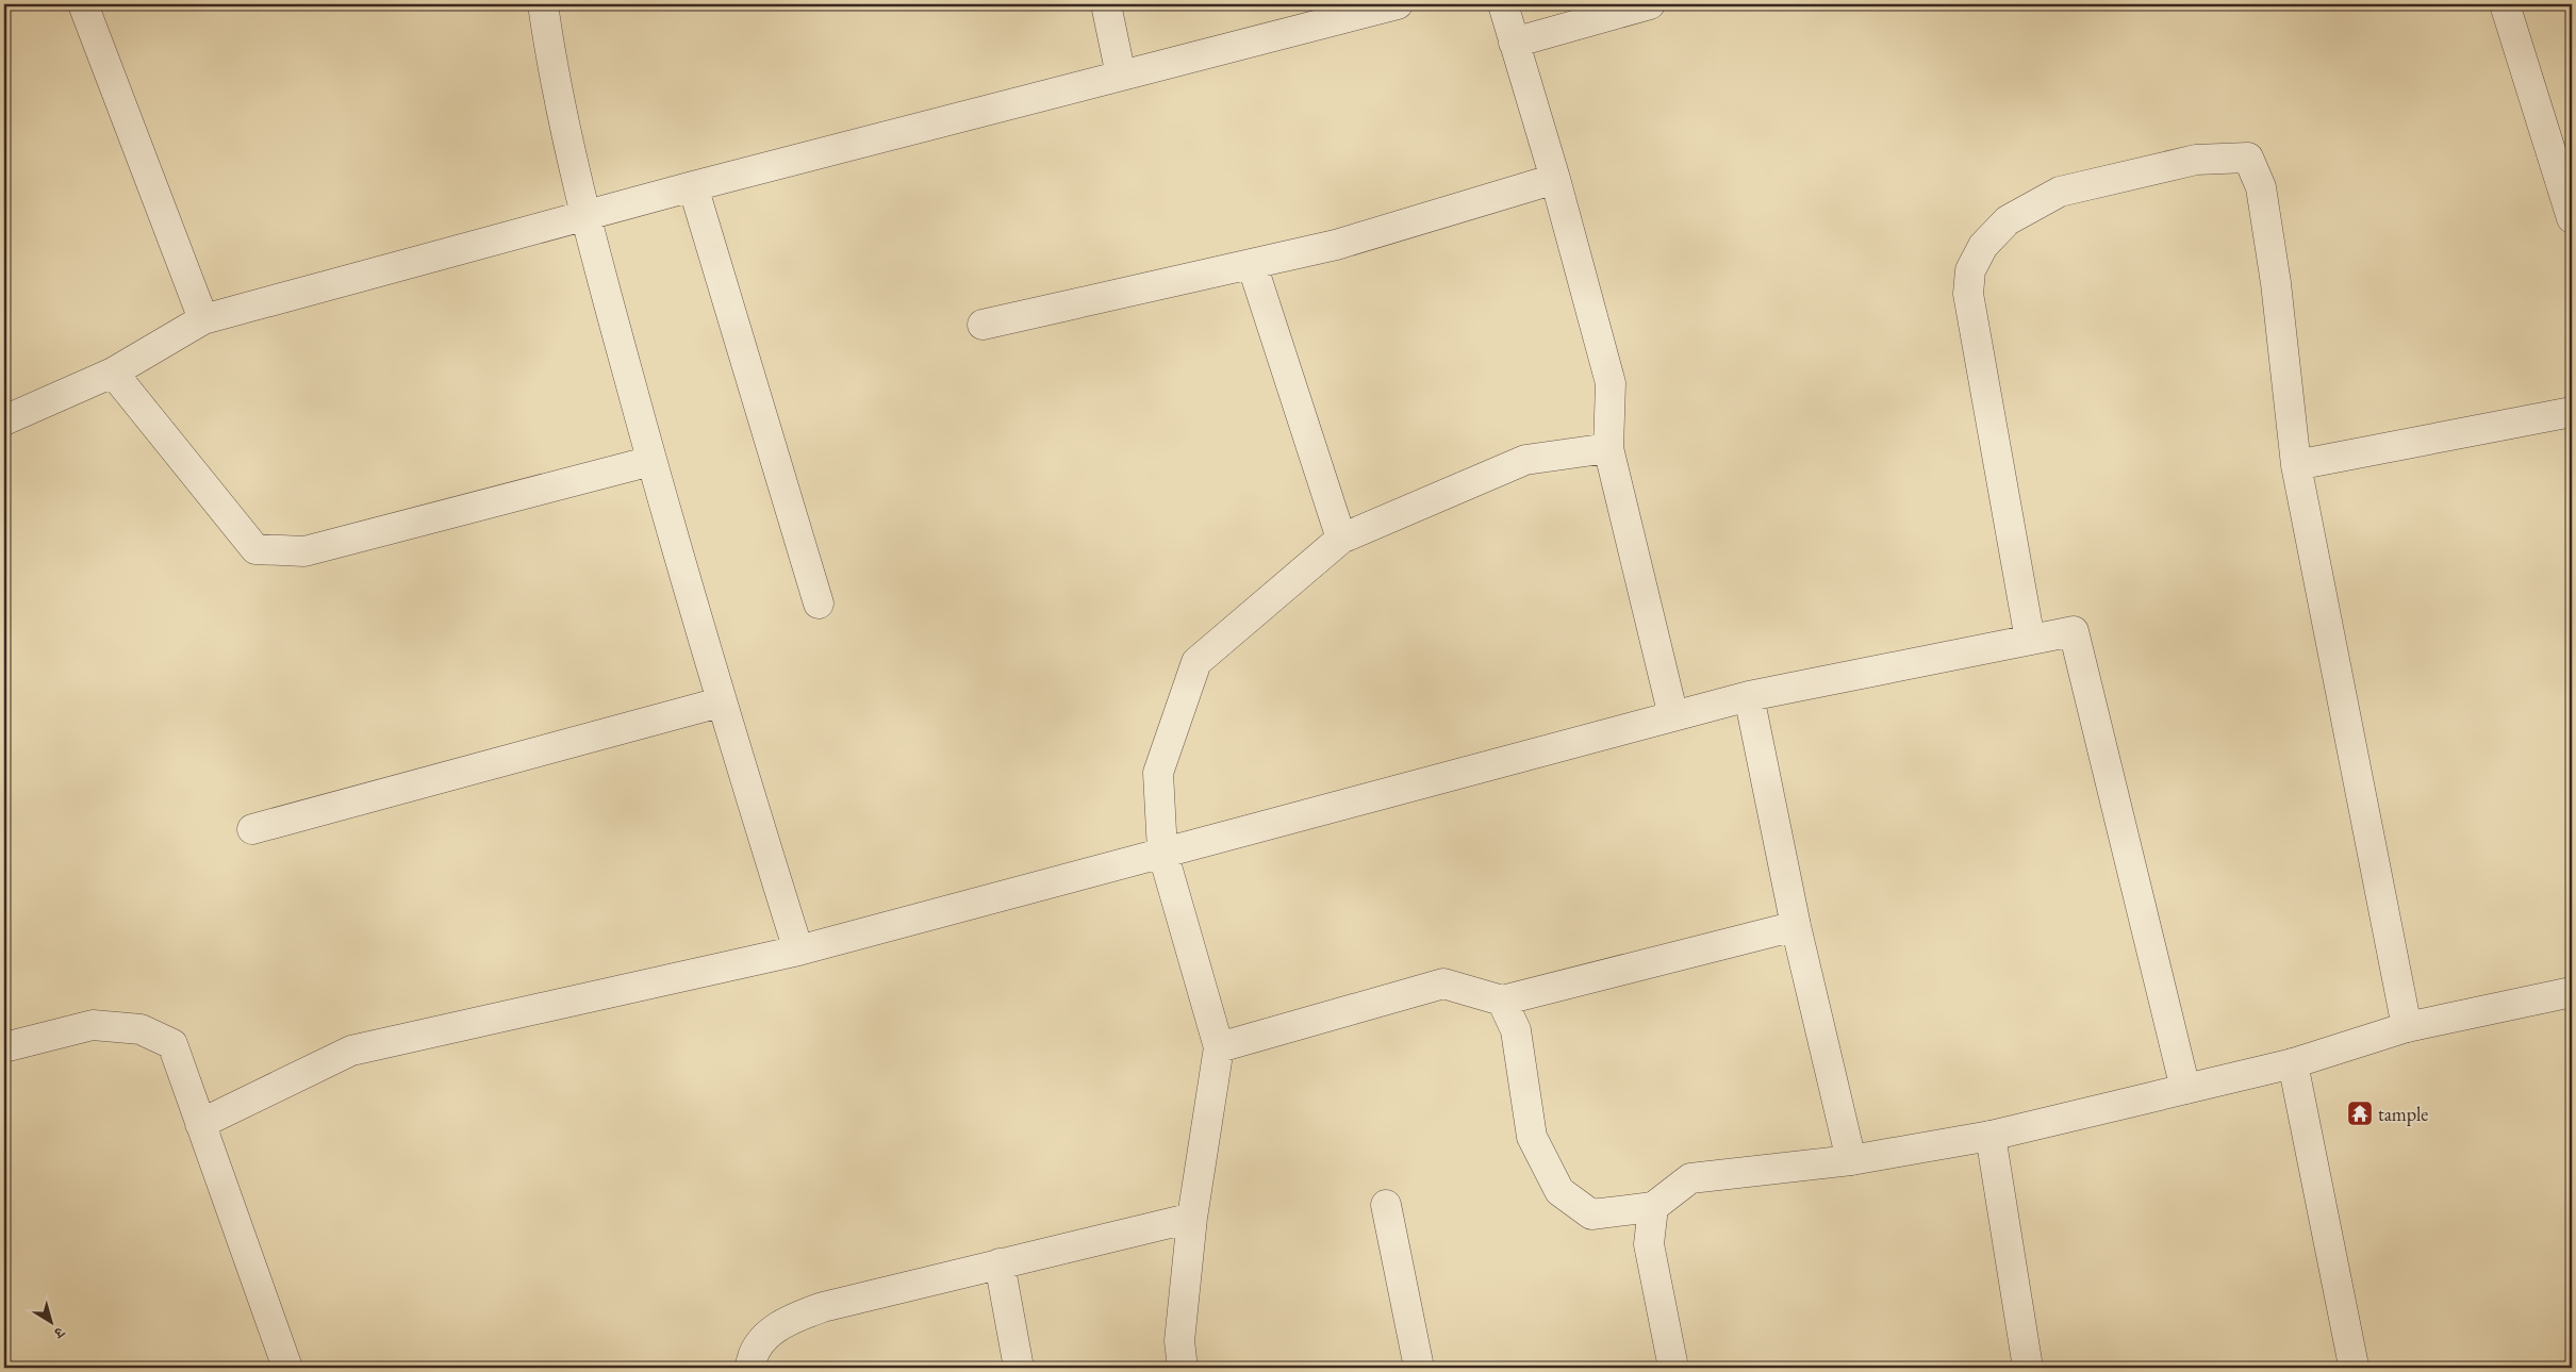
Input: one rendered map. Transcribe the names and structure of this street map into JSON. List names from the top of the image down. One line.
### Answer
{"places":{"temple":["tample"]},"north":"bottom right"}
